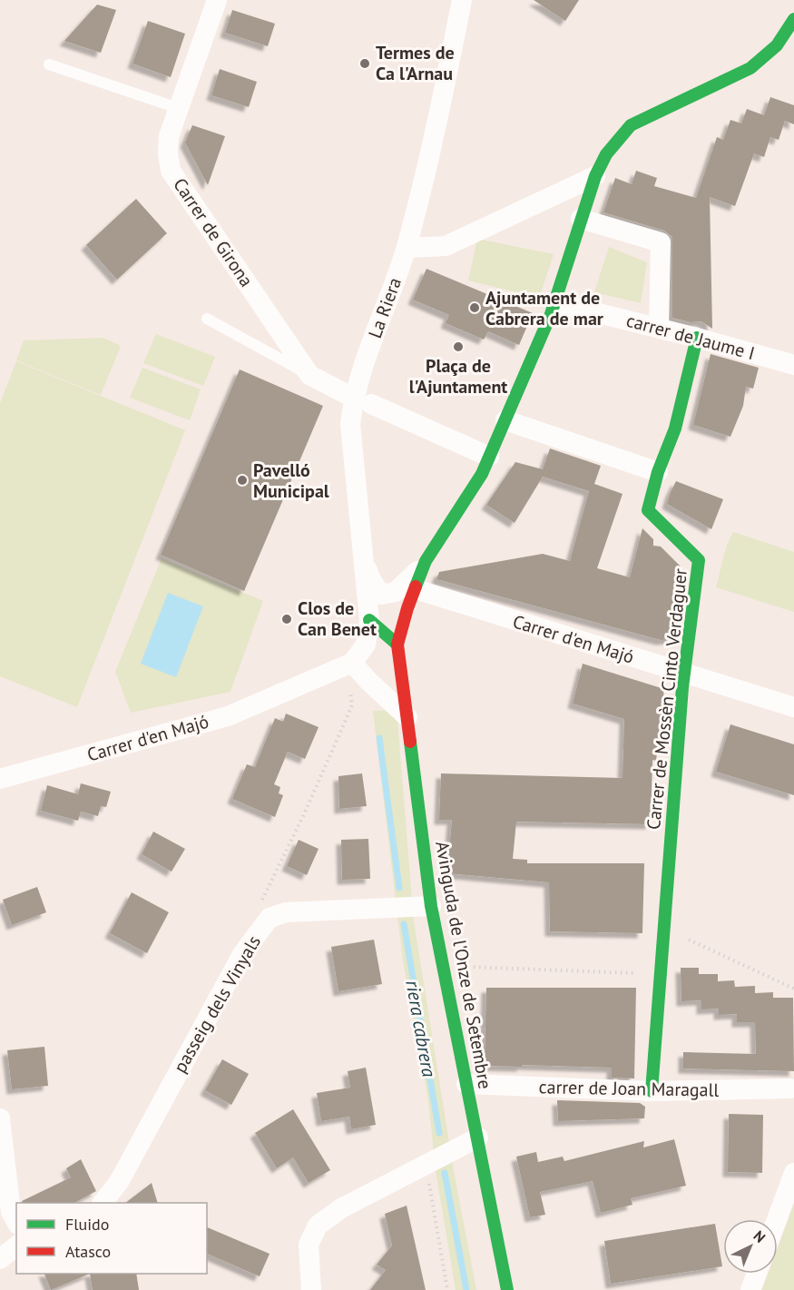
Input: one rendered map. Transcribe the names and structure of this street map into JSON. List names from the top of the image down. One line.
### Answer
{"streets":{"street":["Carrer de Girona","La Riera","carrer de Jaume I","Carrer d'en Majó","Carrer de Mossèn Cinto Verdaguer","Avinguda de l'Onze de Setembre","passeig dels Vinyals","carrer de Joan Maragall"]},"crossings":[["Carrer de Girona","La Riera"],["La Riera","Carrer d'en Majó"],["carrer de Jaume I","Carrer de Mossèn Cinto Verdaguer"],["Carrer d'en Majó","Carrer de Mossèn Cinto Verdaguer"],["Carrer de Mossèn Cinto Verdaguer","carrer de Joan Maragall"],["Avinguda de l'Onze de Setembre","passeig dels Vinyals"],["Avinguda de l'Onze de Setembre","carrer de Joan Maragall"]],"water":["riera cabrera"],"places":["Termes de Ca l'Arnau","Ajuntament de Cabrera de mar","Plaça de l'Ajuntament","Pavelló Municipal","Clos de Can Benet"],"legend":["Fluido","Atasco"],"north":"top right"}
